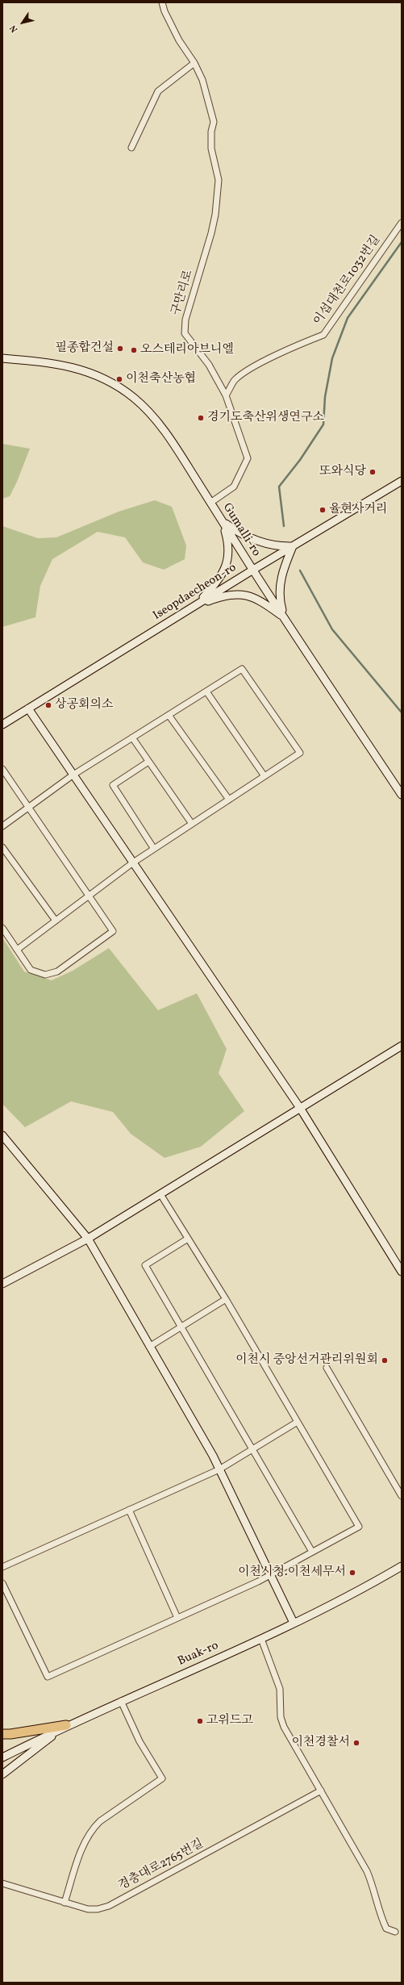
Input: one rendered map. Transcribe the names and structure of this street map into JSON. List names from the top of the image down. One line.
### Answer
{"streets":{"street":["이섭대천로1032번길","구만리로","Gumalli-ro","Iseopdaecheon-ro","Buak-ro","경충대로2765번길"]},"crossings":[["이섭대천로1032번길","구만리로"],["구만리로","Gumalli-ro"],["Gumalli-ro","Iseopdaecheon-ro"]],"places":["필종합건설","오스테리아브니엘","이천축산농협","경기도축산위생연구소","또와식당","율현사거리","상공회의소","이천시 중앙선거관리위원회","이천시청.이천세무서","고위드고","이천경찰서"],"north":"bottom left"}
